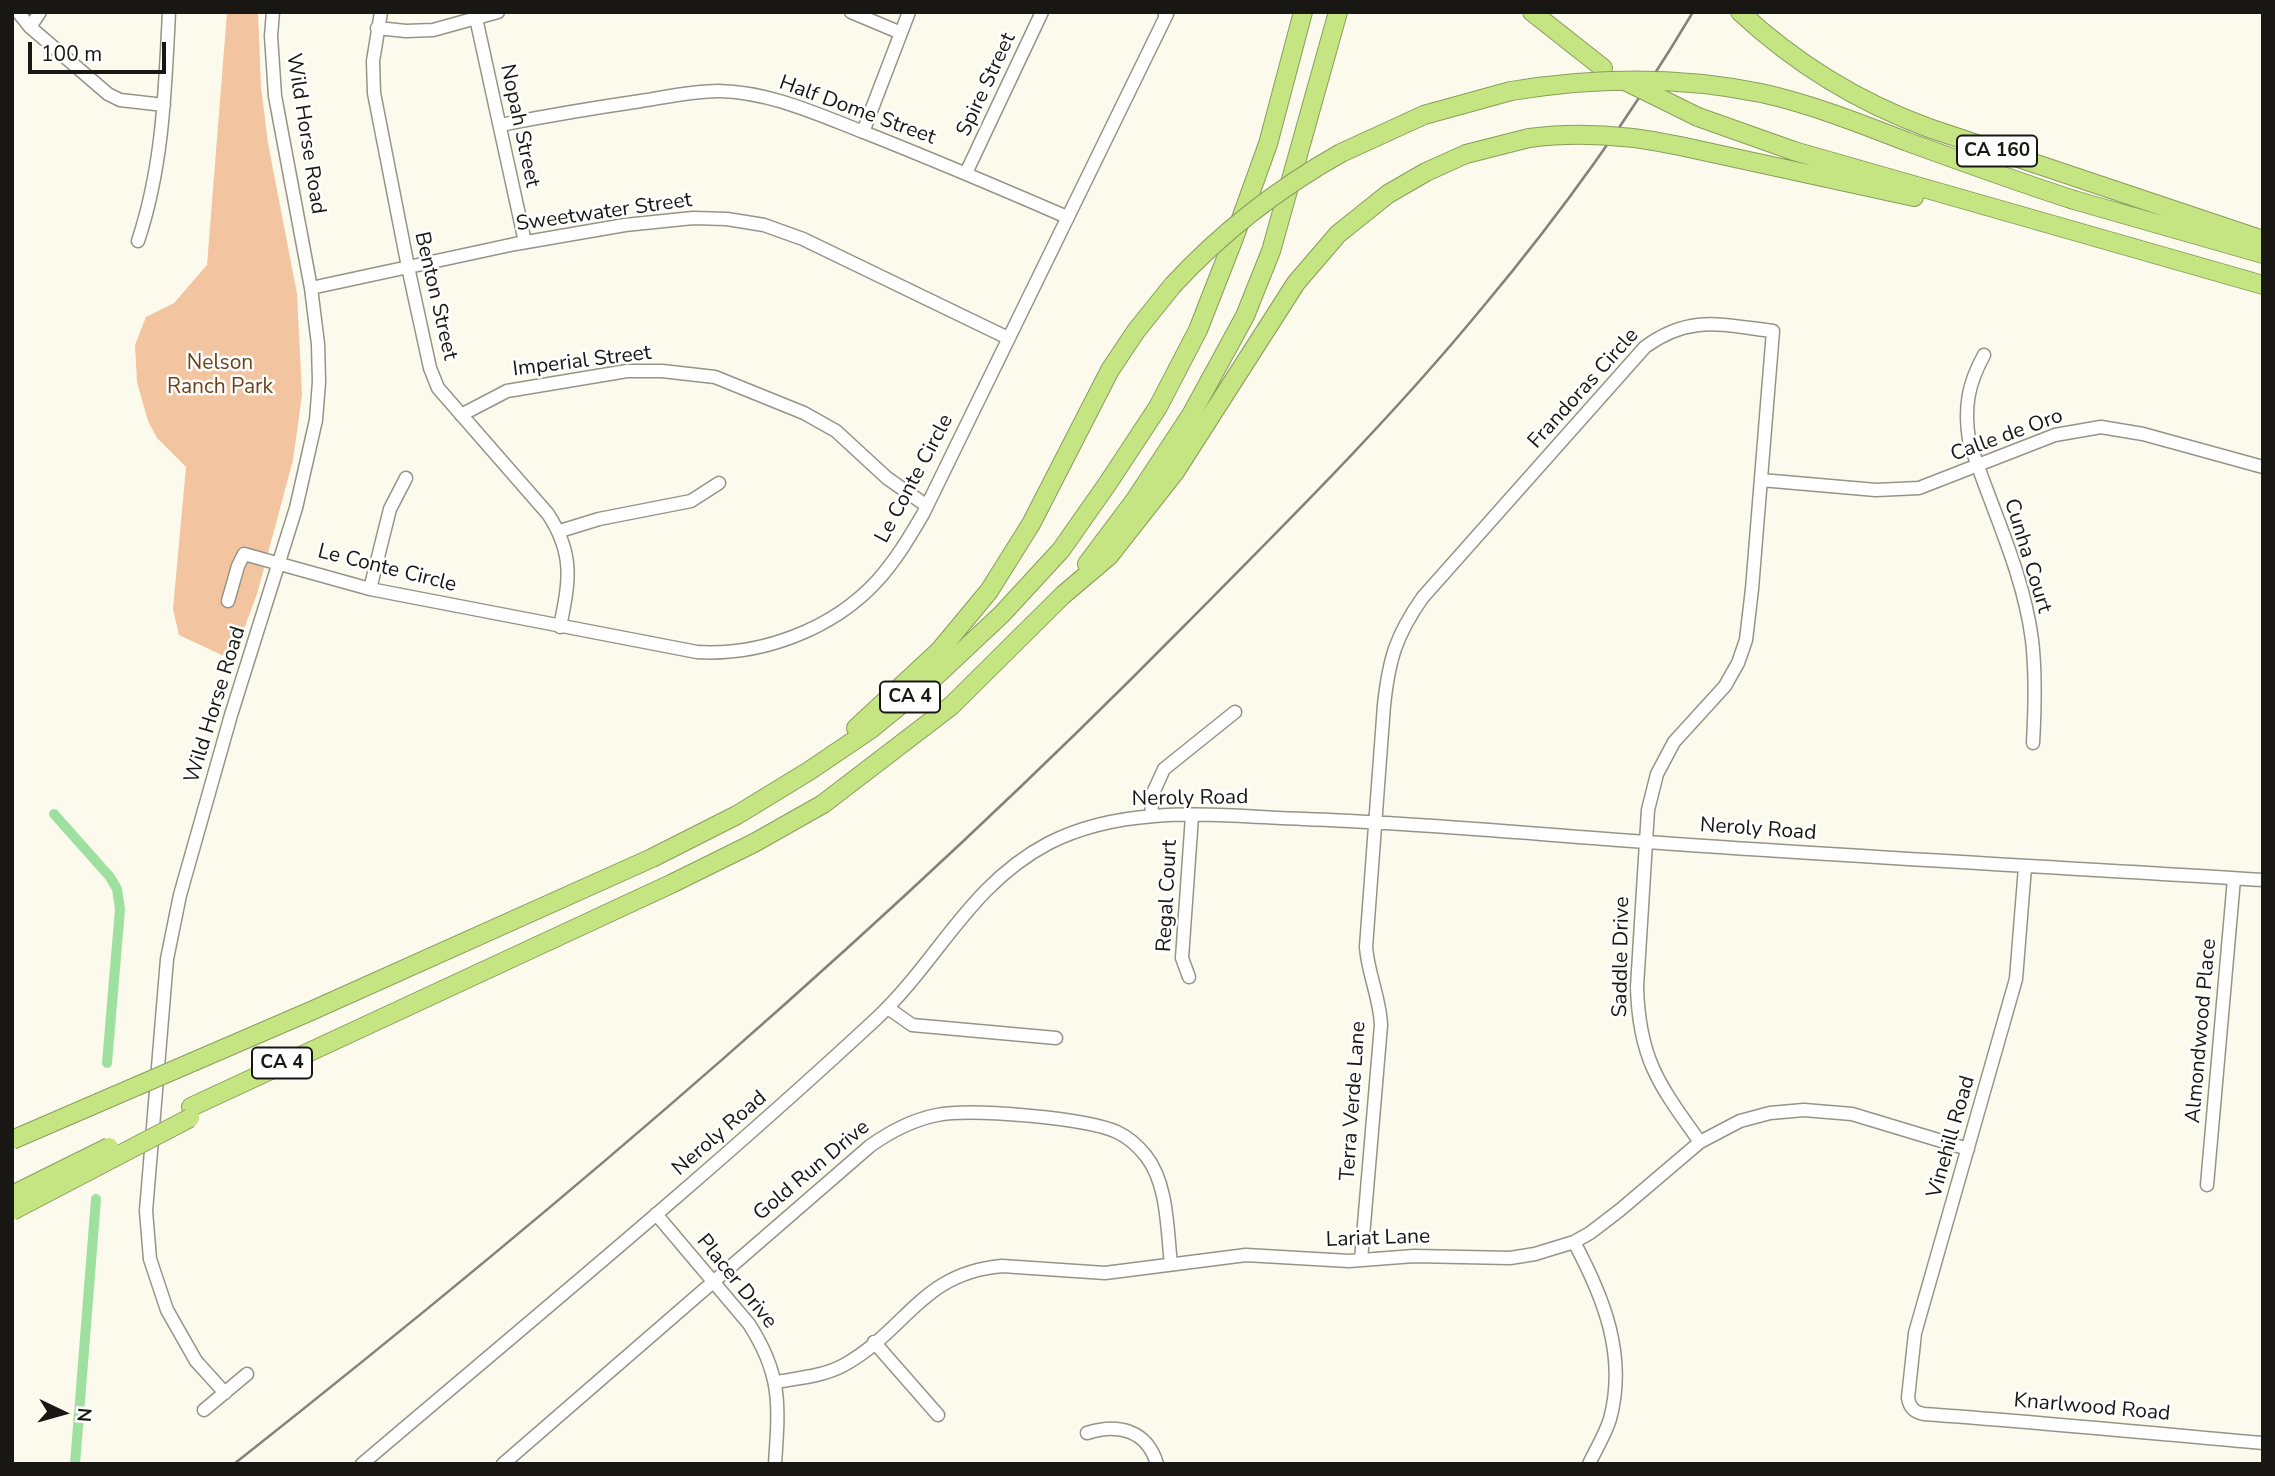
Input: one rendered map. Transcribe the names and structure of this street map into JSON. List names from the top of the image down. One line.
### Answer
{"streets":{"highway":["CA 160","CA 4"],"street":["Spire Street","Half Dome Street","Nopah Street","Wild Horse Road","Sweetwater Street","Benton Street","Imperial Street","Frandoras Circle","Calle de Oro","Le Conte Circle","Cunha Court","Neroly Road","Regal Court","Saddle Drive","Almondwood Place","Terra Verde Lane","Vinehill Road","Gold Run Drive","Lariat Lane","Placer Drive","Knarlwood Road"]},"crossings":[["Spire Street","Half Dome Street"],["Half Dome Street","Nopah Street"],["Half Dome Street","Le Conte Circle"],["Nopah Street","Sweetwater Street"],["Wild Horse Road","Sweetwater Street"],["Wild Horse Road","Le Conte Circle"],["Sweetwater Street","Benton Street"],["Sweetwater Street","Le Conte Circle"],["Benton Street","Imperial Street"],["Benton Street","Le Conte Circle"],["Imperial Street","Le Conte Circle"],["Frandoras Circle","Calle de Oro"],["Frandoras Circle","Neroly Road"],["Frandoras Circle","Saddle Drive"],["Frandoras Circle","Terra Verde Lane"],["Calle de Oro","Cunha Court"],["Neroly Road","Regal Court"],["Neroly Road","Saddle Drive"],["Neroly Road","Almondwood Place"],["Neroly Road","Terra Verde Lane"],["Neroly Road","Vinehill Road"],["Neroly Road","Placer Drive"],["Saddle Drive","Lariat Lane"],["Terra Verde Lane","Lariat Lane"],["Vinehill Road","Lariat Lane"],["Vinehill Road","Knarlwood Road"],["Gold Run Drive","Lariat Lane"],["Gold Run Drive","Placer Drive"],["Lariat Lane","Placer Drive"]],"parks":["Nelson Ranch Park"],"scale_bar":"100 m","north":"right"}
